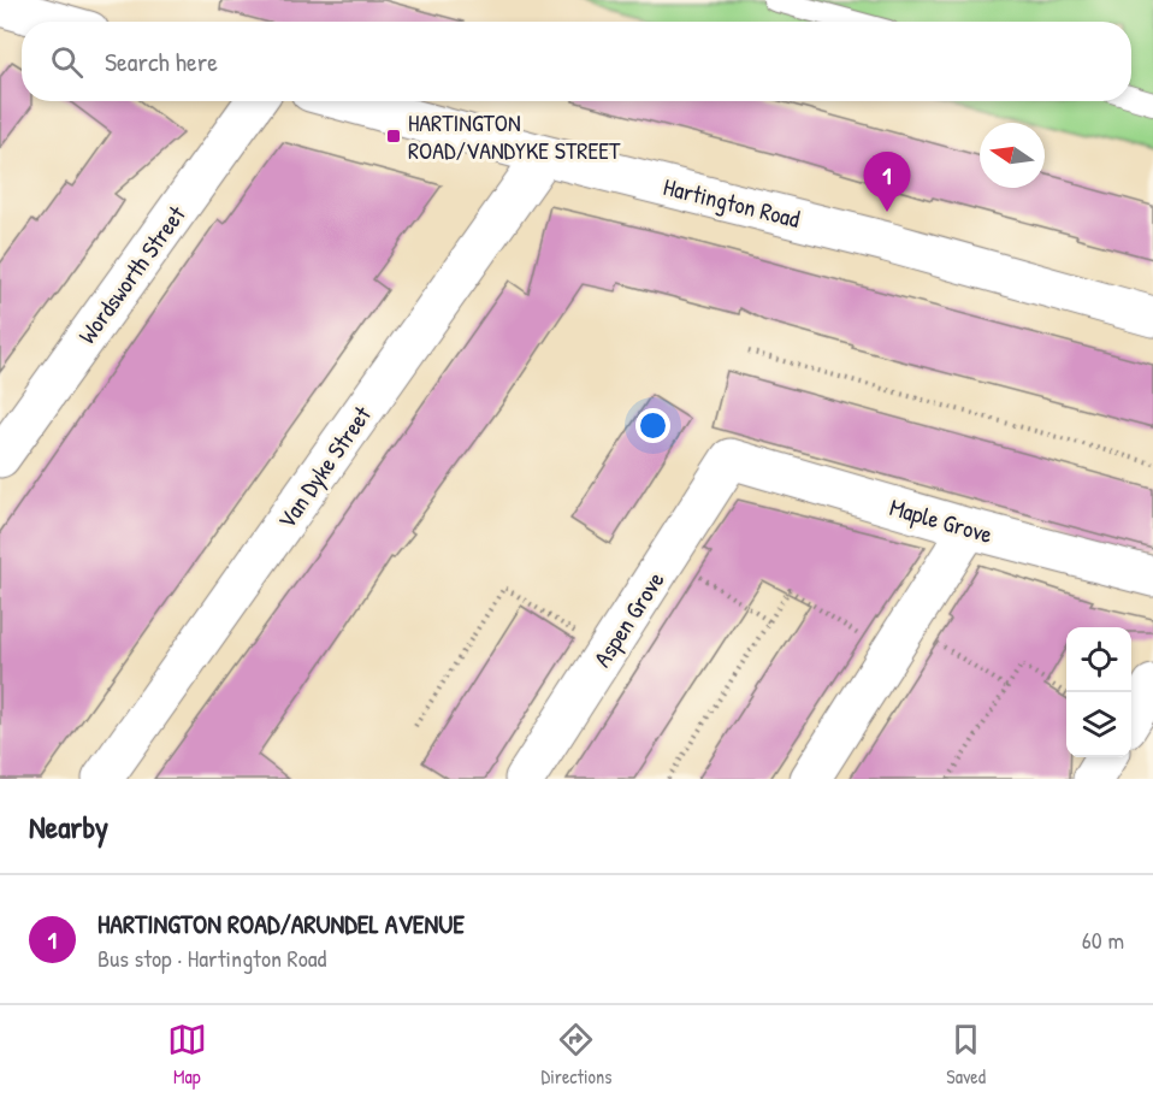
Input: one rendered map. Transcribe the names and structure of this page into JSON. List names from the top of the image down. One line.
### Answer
{"streets":{"street":["Hartington Road","Wordsworth Street","Van Dyke Street","Maple Grove","Aspen Grove"]},"crossings":[["Hartington Road","Van Dyke Street"],["Maple Grove","Aspen Grove"]],"places":{"transit":["HARTINGTON ROAD/VANDYKE STREET"]},"north":"left","page":{"search":"Search here","pins":"1","heading":"Nearby","list":[{"mark":"1","name":"HARTINGTON ROAD/ARUNDEL AVENUE","note":"Bus stop · Hartington Road","value":"60 m"}],"nav":["Map","Directions","Saved"]}}
